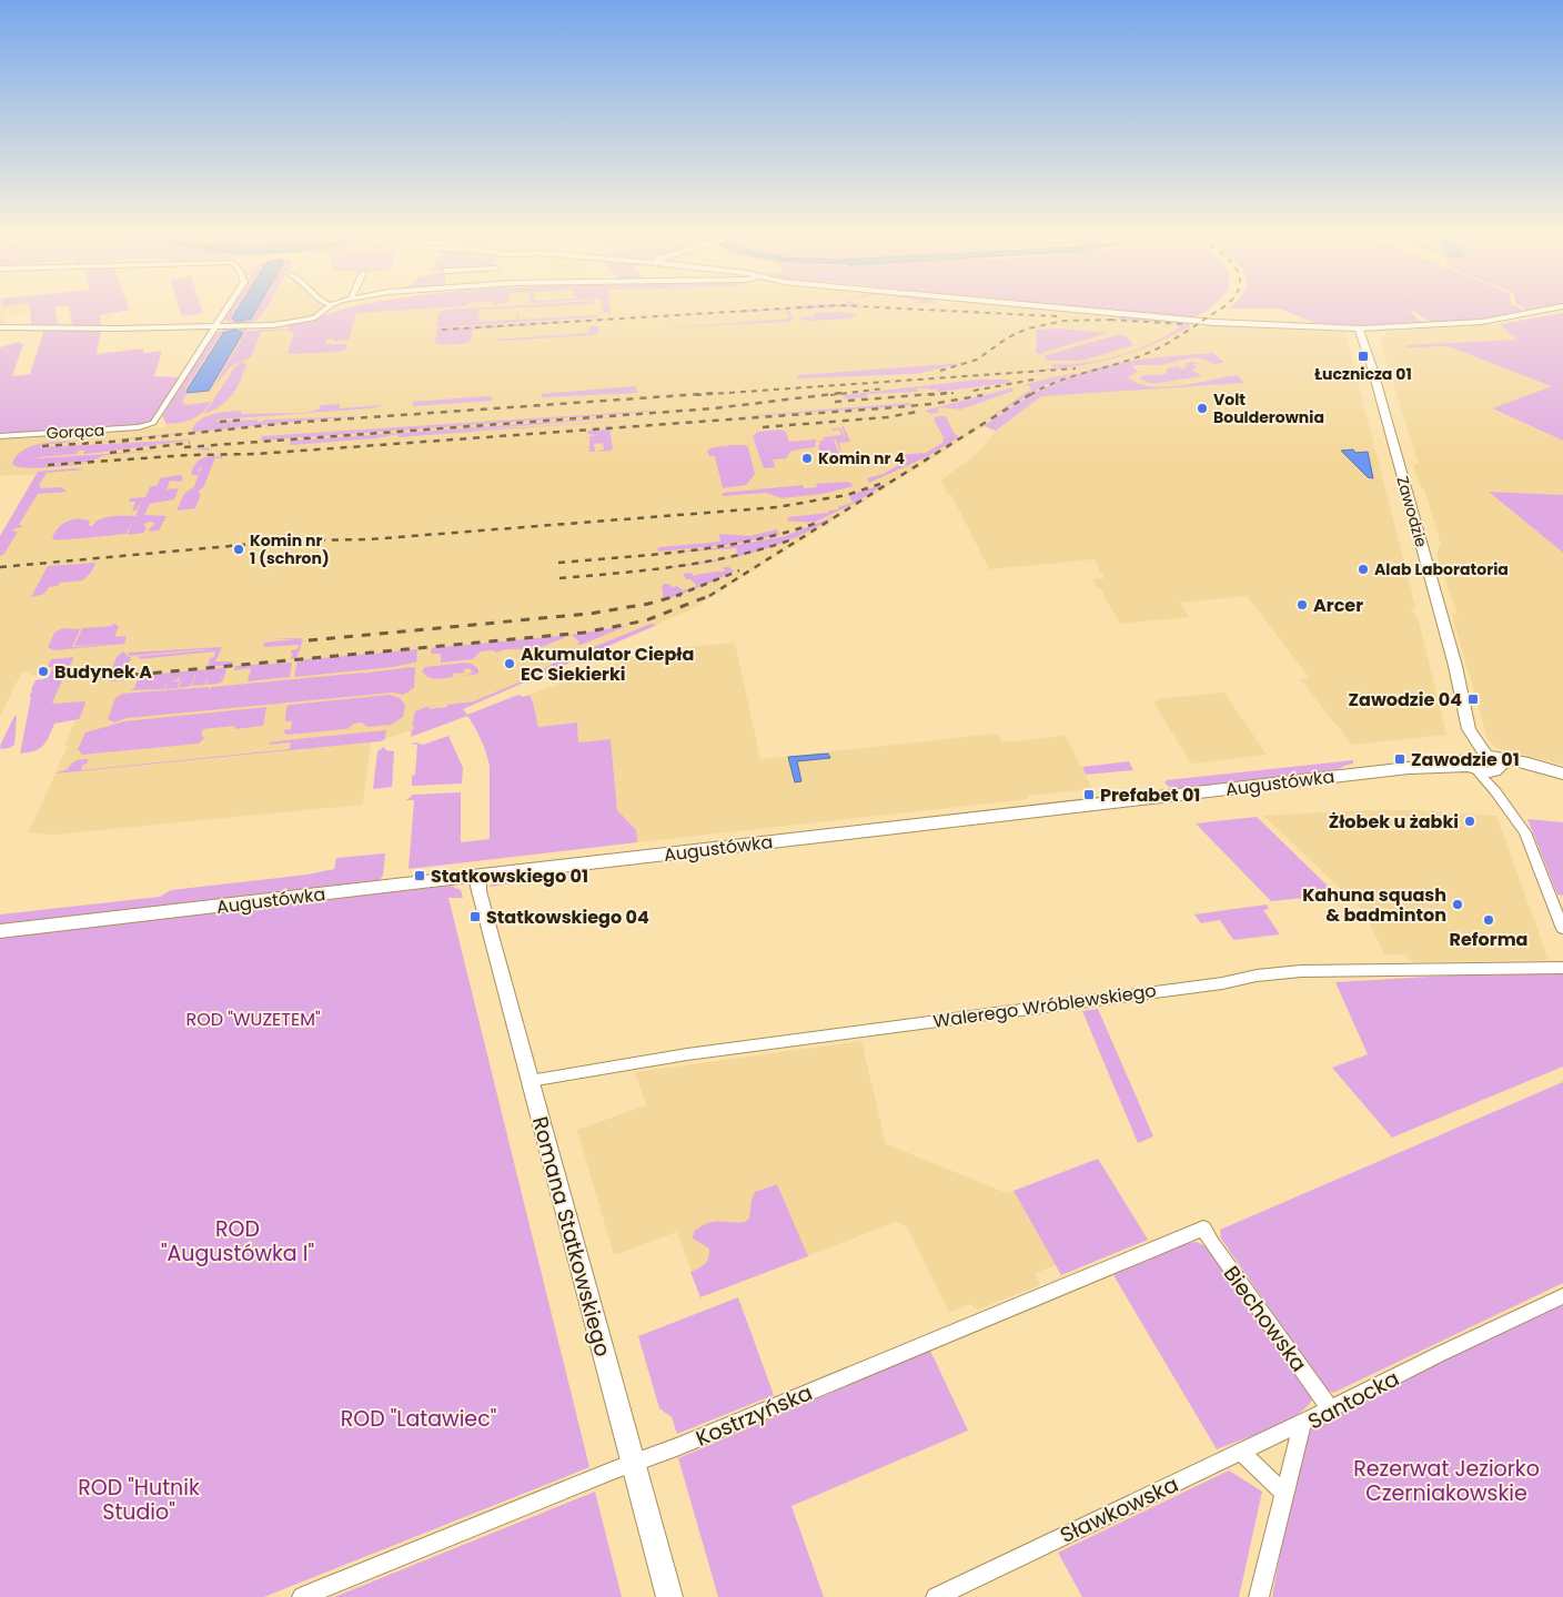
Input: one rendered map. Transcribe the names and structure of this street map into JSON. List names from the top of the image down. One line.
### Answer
{"streets":{"street":["Gorąca","Zawodzie","Augustówka","Walerego Wróblewskiego","Romana Statkowskiego","Biechowska","Santocka","Kostrzyńska","Sławkowska"]},"crossings":[["Zawodzie","Augustówka"],["Augustówka","Romana Statkowskiego"],["Walerego Wróblewskiego","Romana Statkowskiego"],["Romana Statkowskiego","Kostrzyńska"],["Biechowska","Santocka"],["Biechowska","Kostrzyńska"],["Santocka","Sławkowska"]],"parks":["ROD \"WUZETEM\"","ROD \"Augustówka I\"","ROD \"Latawiec\"","Rezerwat Jeziorko Czerniakowskie","ROD \"Hutnik Studio\""],"places":{"transit":["Łucznicza 01","Zawodzie 04","Zawodzie 01","Prefabet 01","Statkowskiego 01","Statkowskiego 04"],"other":["Volt Boulderownia","Komin nr 4","Komin nr 1 (schron)","Alab Laboratoria","Arcer","Akumulator Ciepła EC Siekierki","Budynek A","Żłobek u żabki","Kahuna squash & badminton","Reforma"]}}
